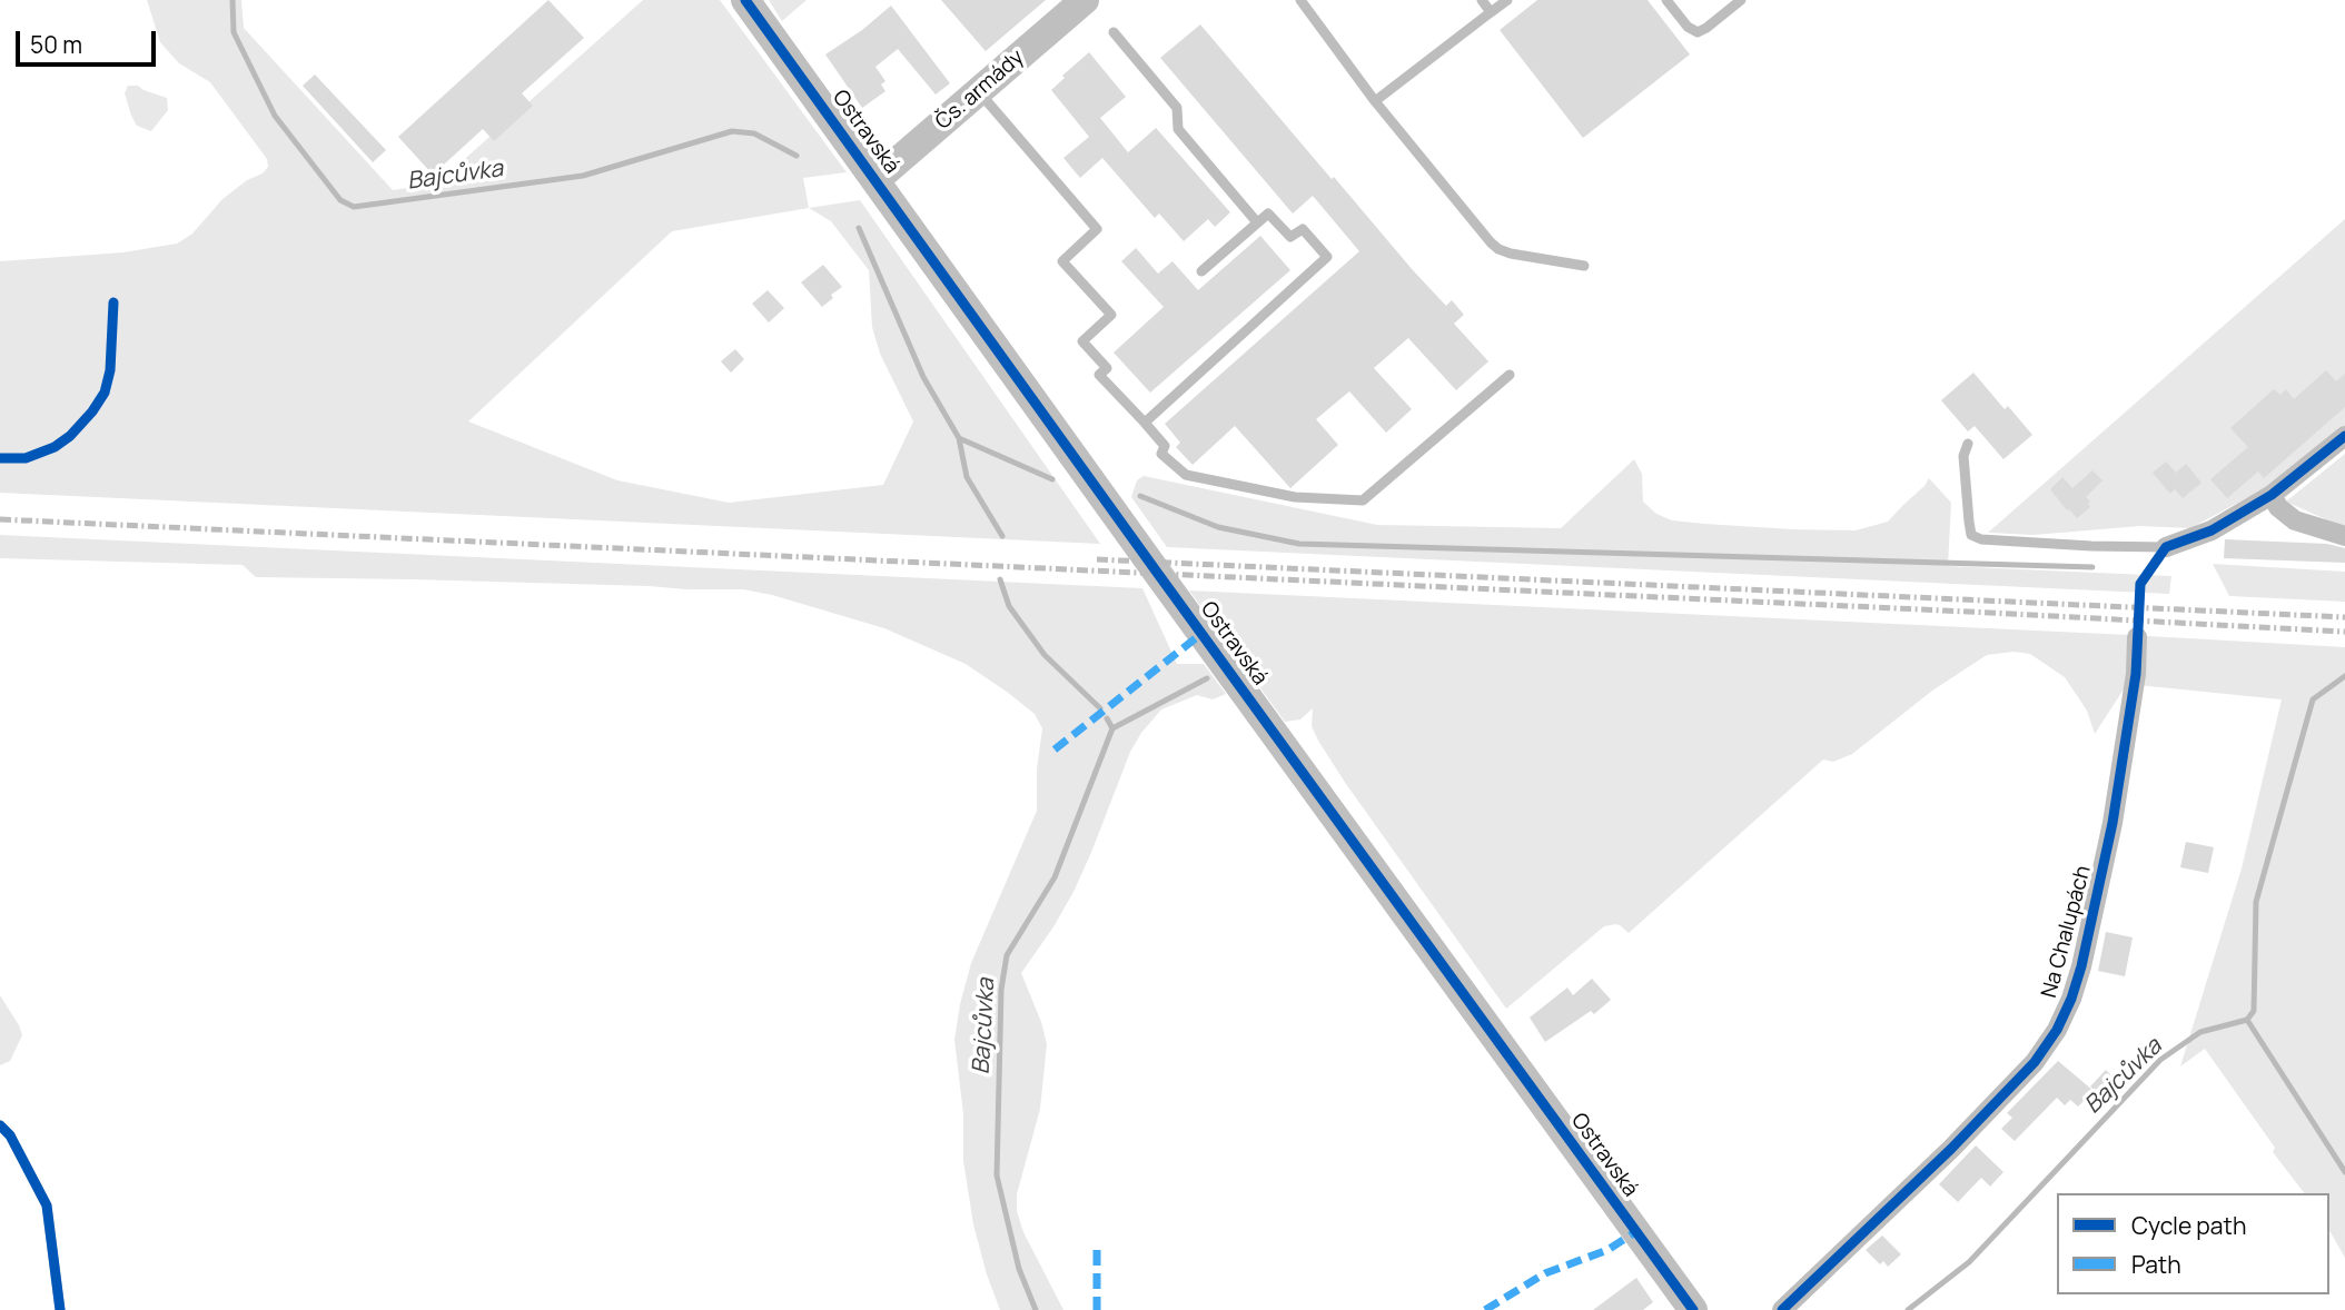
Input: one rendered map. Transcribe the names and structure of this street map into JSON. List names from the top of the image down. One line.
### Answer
{"streets":{"main road":["Čs. armády","Ostravská"],"street":["Na Chalupách"]},"crossings":[["Čs. armády","Ostravská"]],"water":["Bajcůvka"],"legend":["Cycle path","Path"],"scale_bar":"50 m"}
